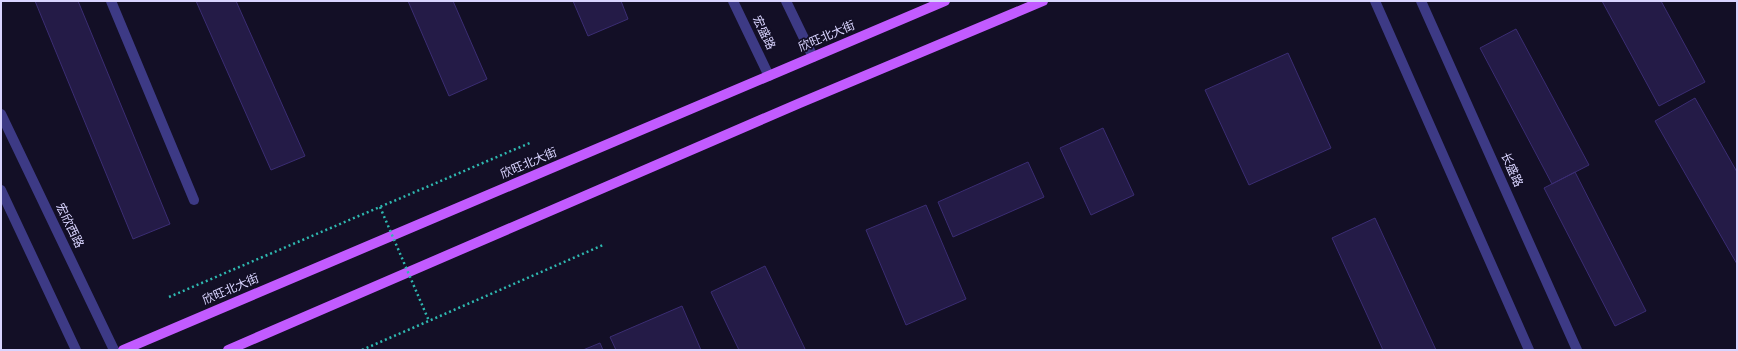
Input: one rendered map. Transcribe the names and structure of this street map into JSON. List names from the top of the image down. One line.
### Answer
{"streets":{"main road":["欣旺北大街"],"street":["宏盛路","长盛路","宏欣西路"]},"crossings":[["宏盛路","欣旺北大街"]]}
